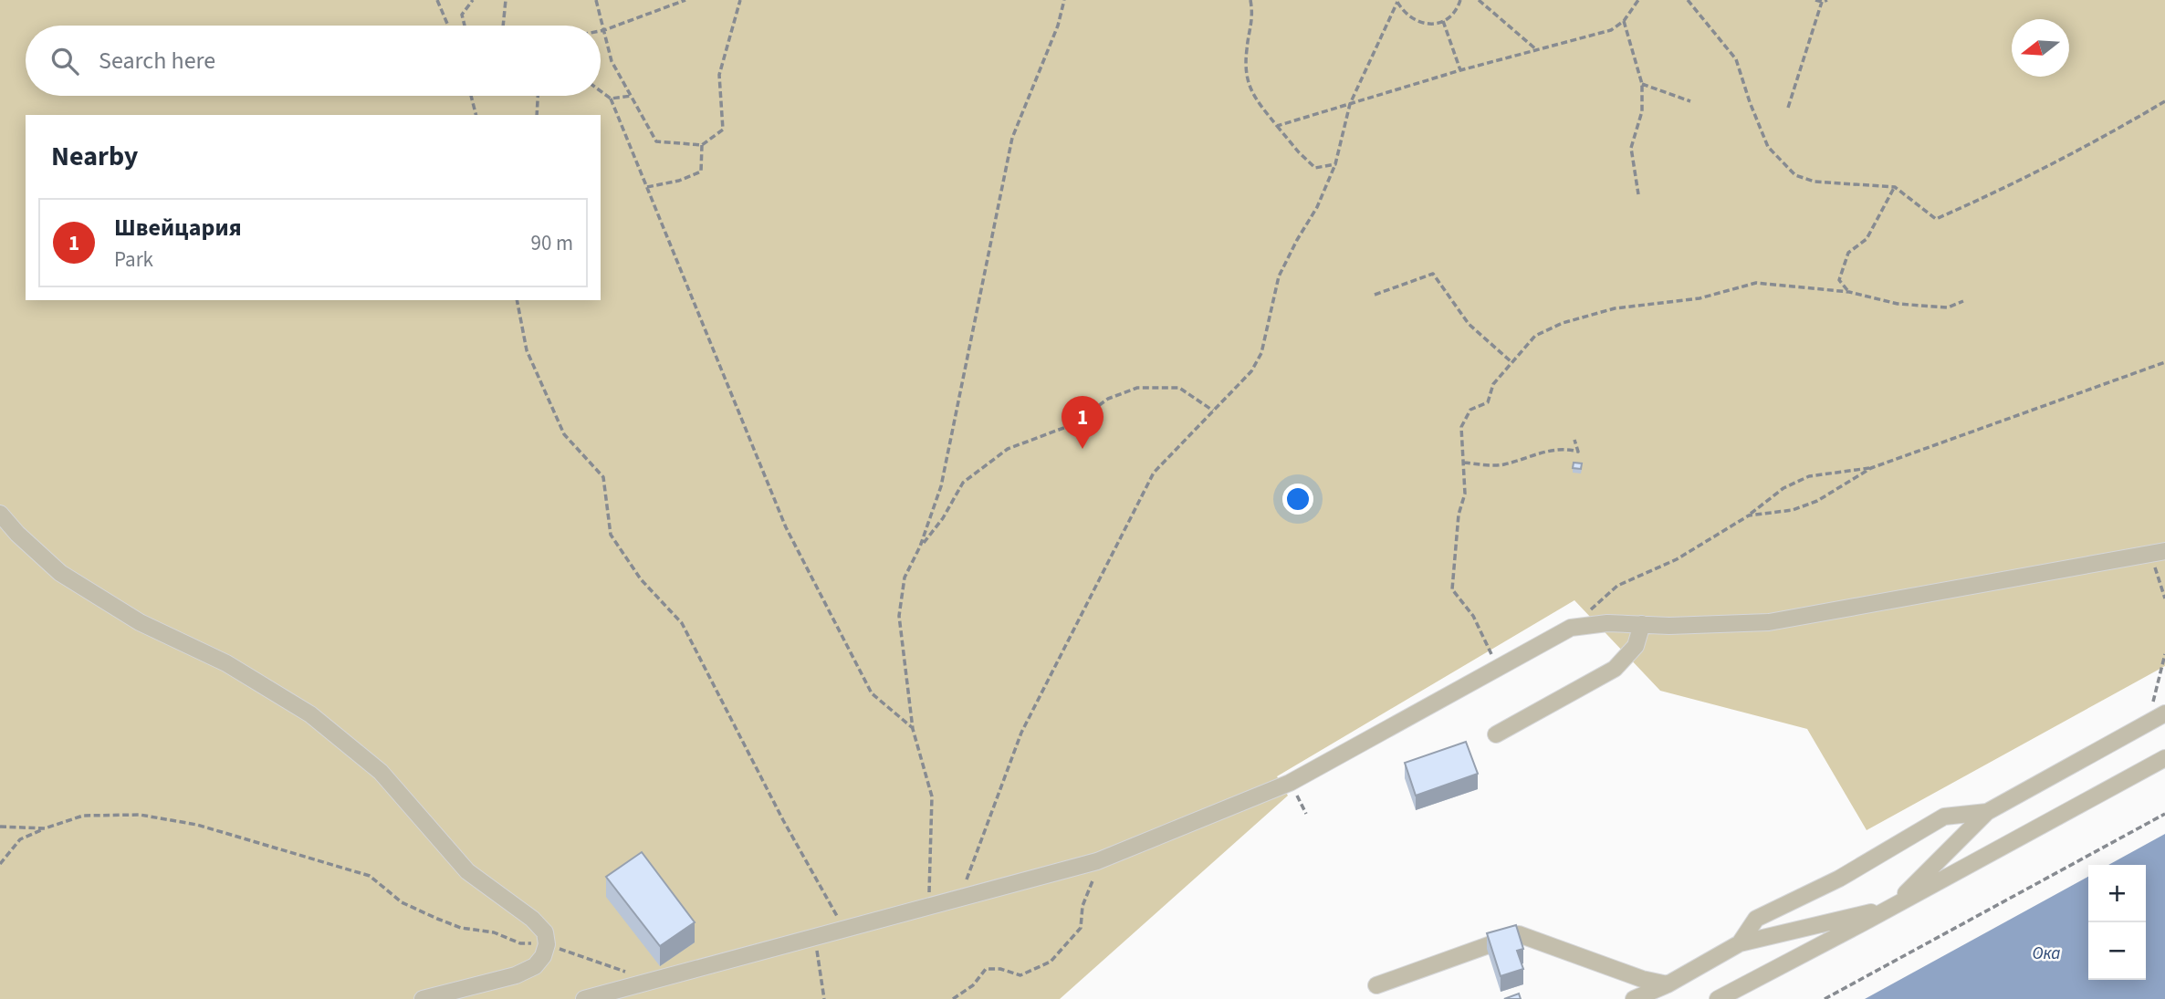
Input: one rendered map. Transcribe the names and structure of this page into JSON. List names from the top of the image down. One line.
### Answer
{"water":["Ока"],"north":"left","page":{"search":"Search here","heading":"Nearby","list":[{"mark":"1","name":"Швейцария","note":"Park","value":"90 m"}],"pins":"1","map_buttons":["+","−"]}}
